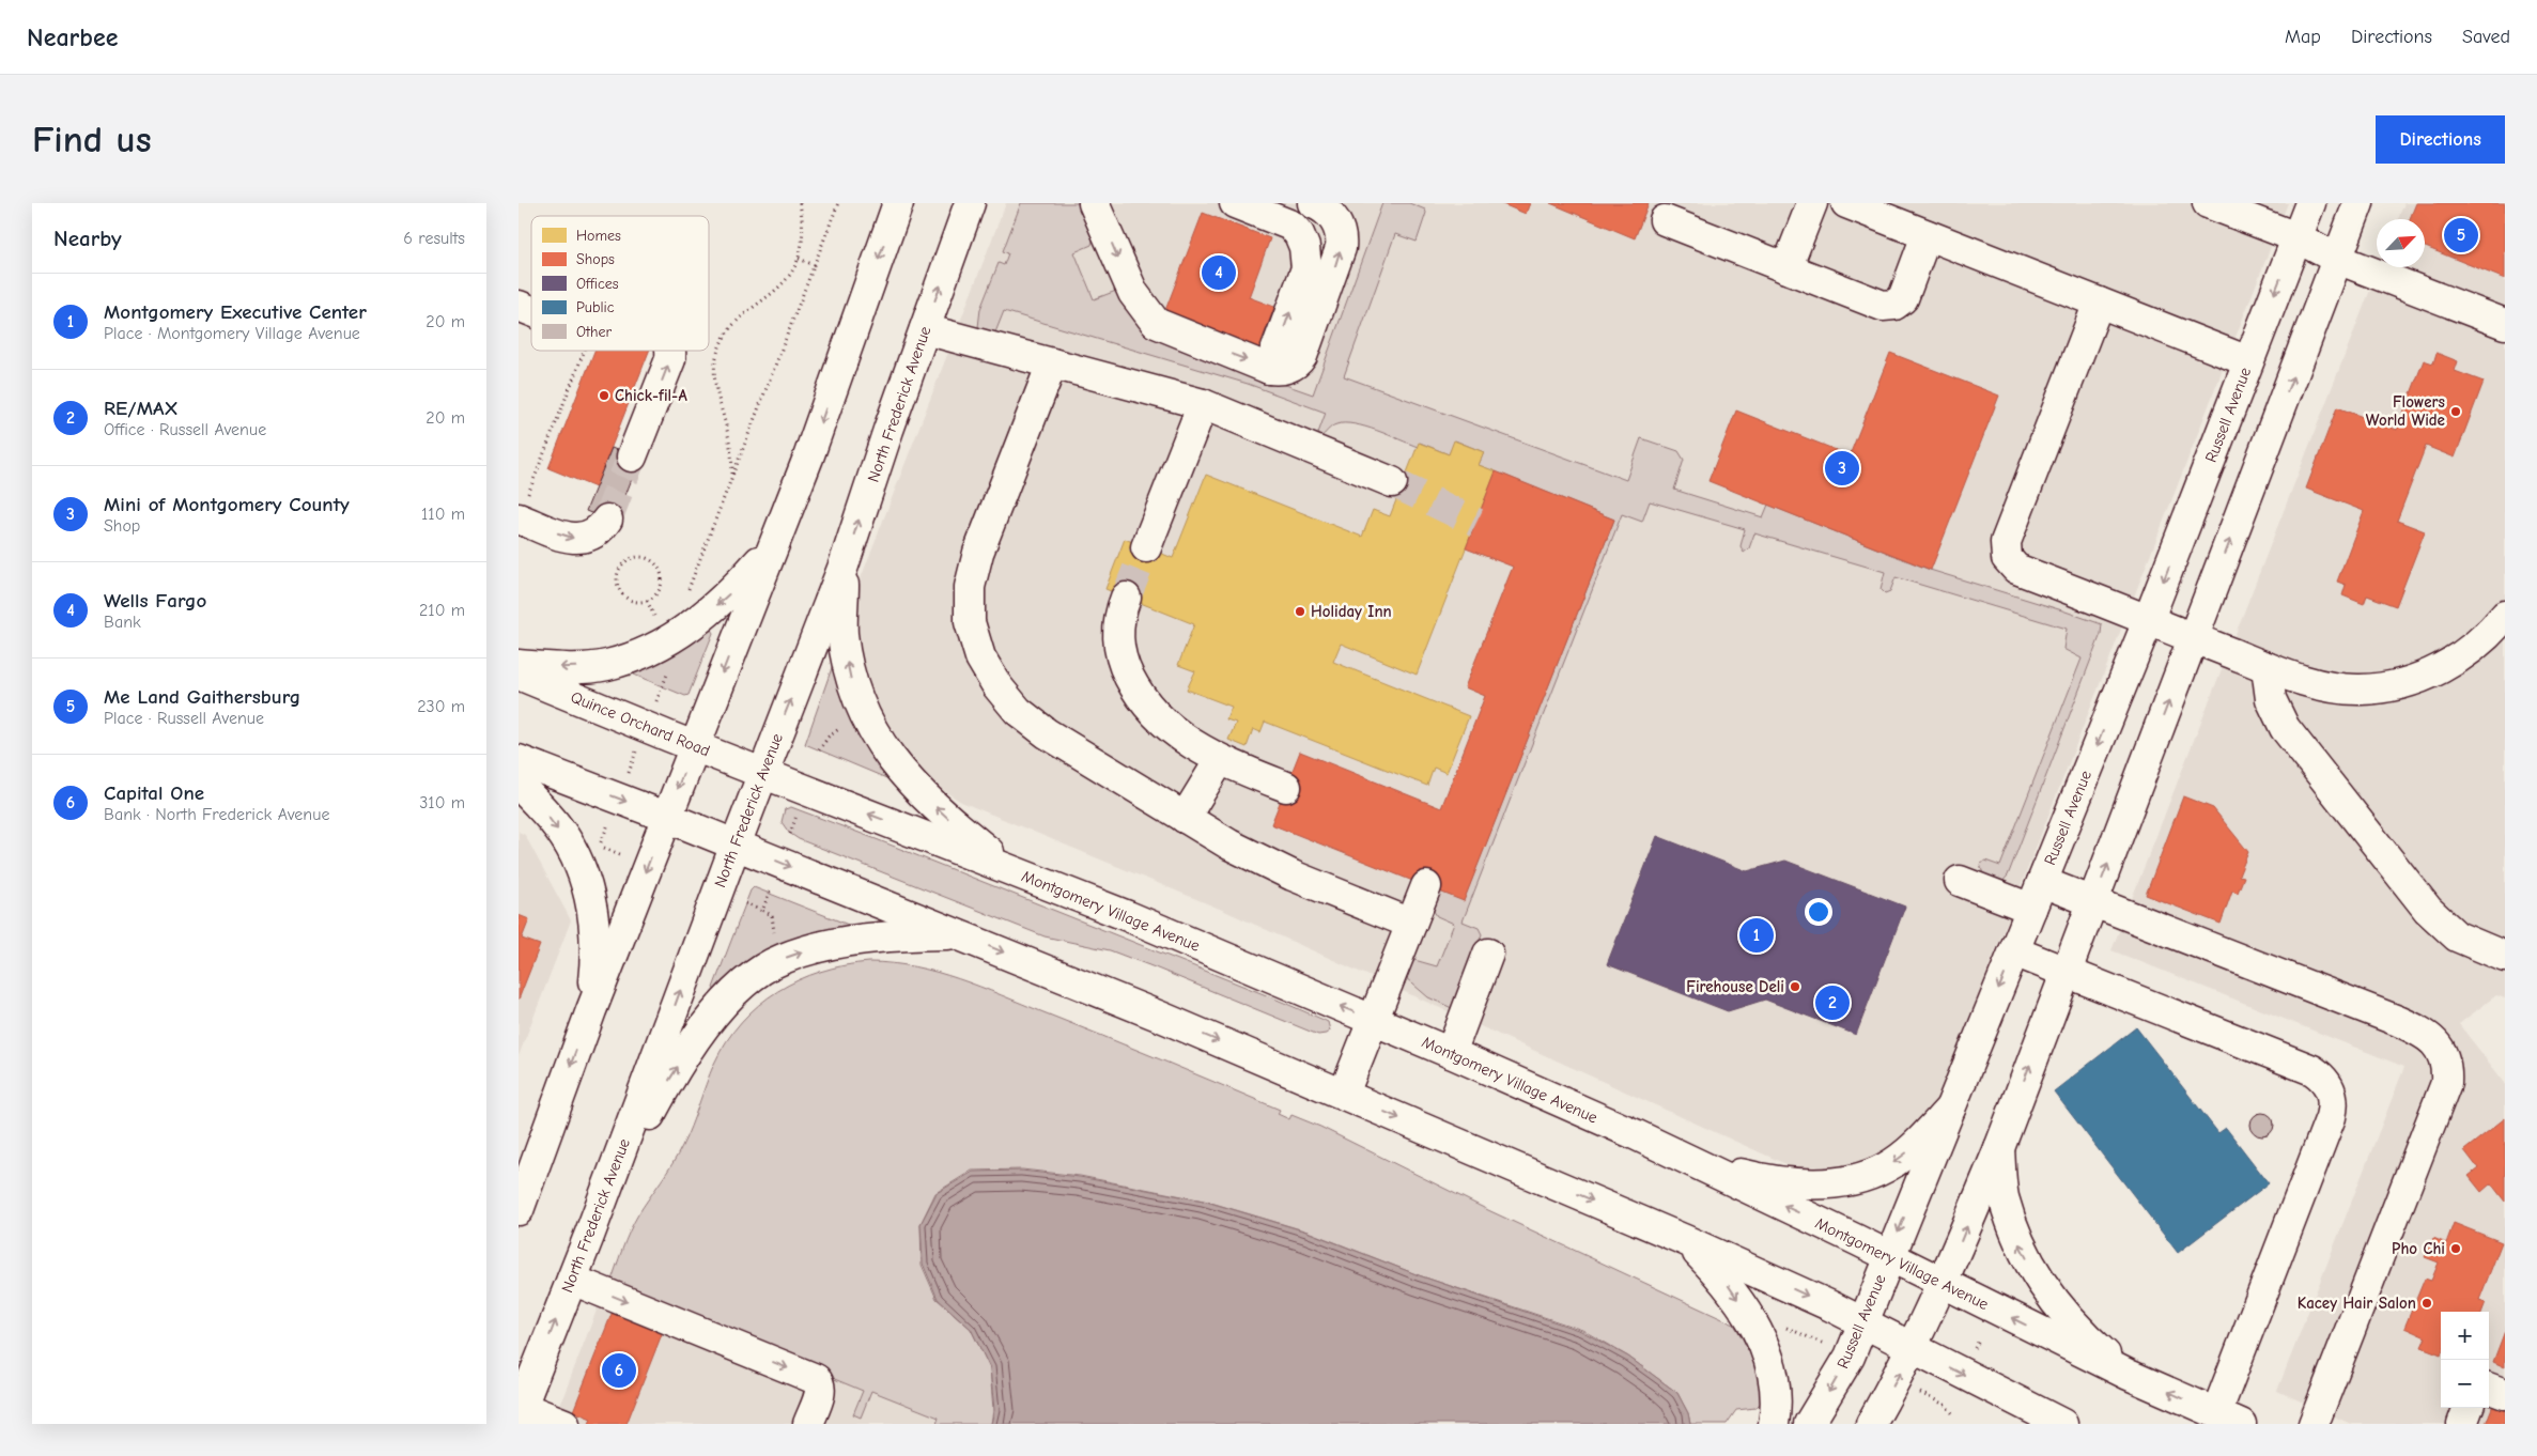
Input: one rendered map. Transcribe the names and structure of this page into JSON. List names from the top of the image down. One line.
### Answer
{"streets":{"main road":["North Frederick Avenue","Russell Avenue","Quince Orchard Road","Montgomery Village Avenue"]},"crossings":[["North Frederick Avenue","Quince Orchard Road"],["North Frederick Avenue","Montgomery Village Avenue"],["Russell Avenue","Montgomery Village Avenue"],["Quince Orchard Road","Montgomery Village Avenue"]],"places":["Chick-fil-A","Flowers World Wide","Holiday Inn","Firehouse Deli","Pho Chi","Kacey Hair Salon"],"legend":["Homes","Shops","Offices","Public","Other"],"north":"top right","page":{"header":"Nearbee","nav":["Map","Directions","Saved"],"buttons":"Directions","title":"Find us","heading":["Nearby","6 results"],"pins":["5","4","3","1","2","6"],"list":[{"mark":"1","name":"Montgomery Executive Center","note":"Place · Montgomery Village Avenue","value":"20 m"},{"mark":"2","name":"RE/MAX","note":"Office · Russell Avenue","value":"20 m"},{"mark":"3","name":"Mini of Montgomery County","note":"Shop","value":"110 m"},{"mark":"4","name":"Wells Fargo","note":"Bank","value":"210 m"},{"mark":"5","name":"Me Land Gaithersburg","note":"Place · Russell Avenue","value":"230 m"},{"mark":"6","name":"Capital One","note":"Bank · North Frederick Avenue","value":"310 m"}],"map_buttons":["+","−"]}}
